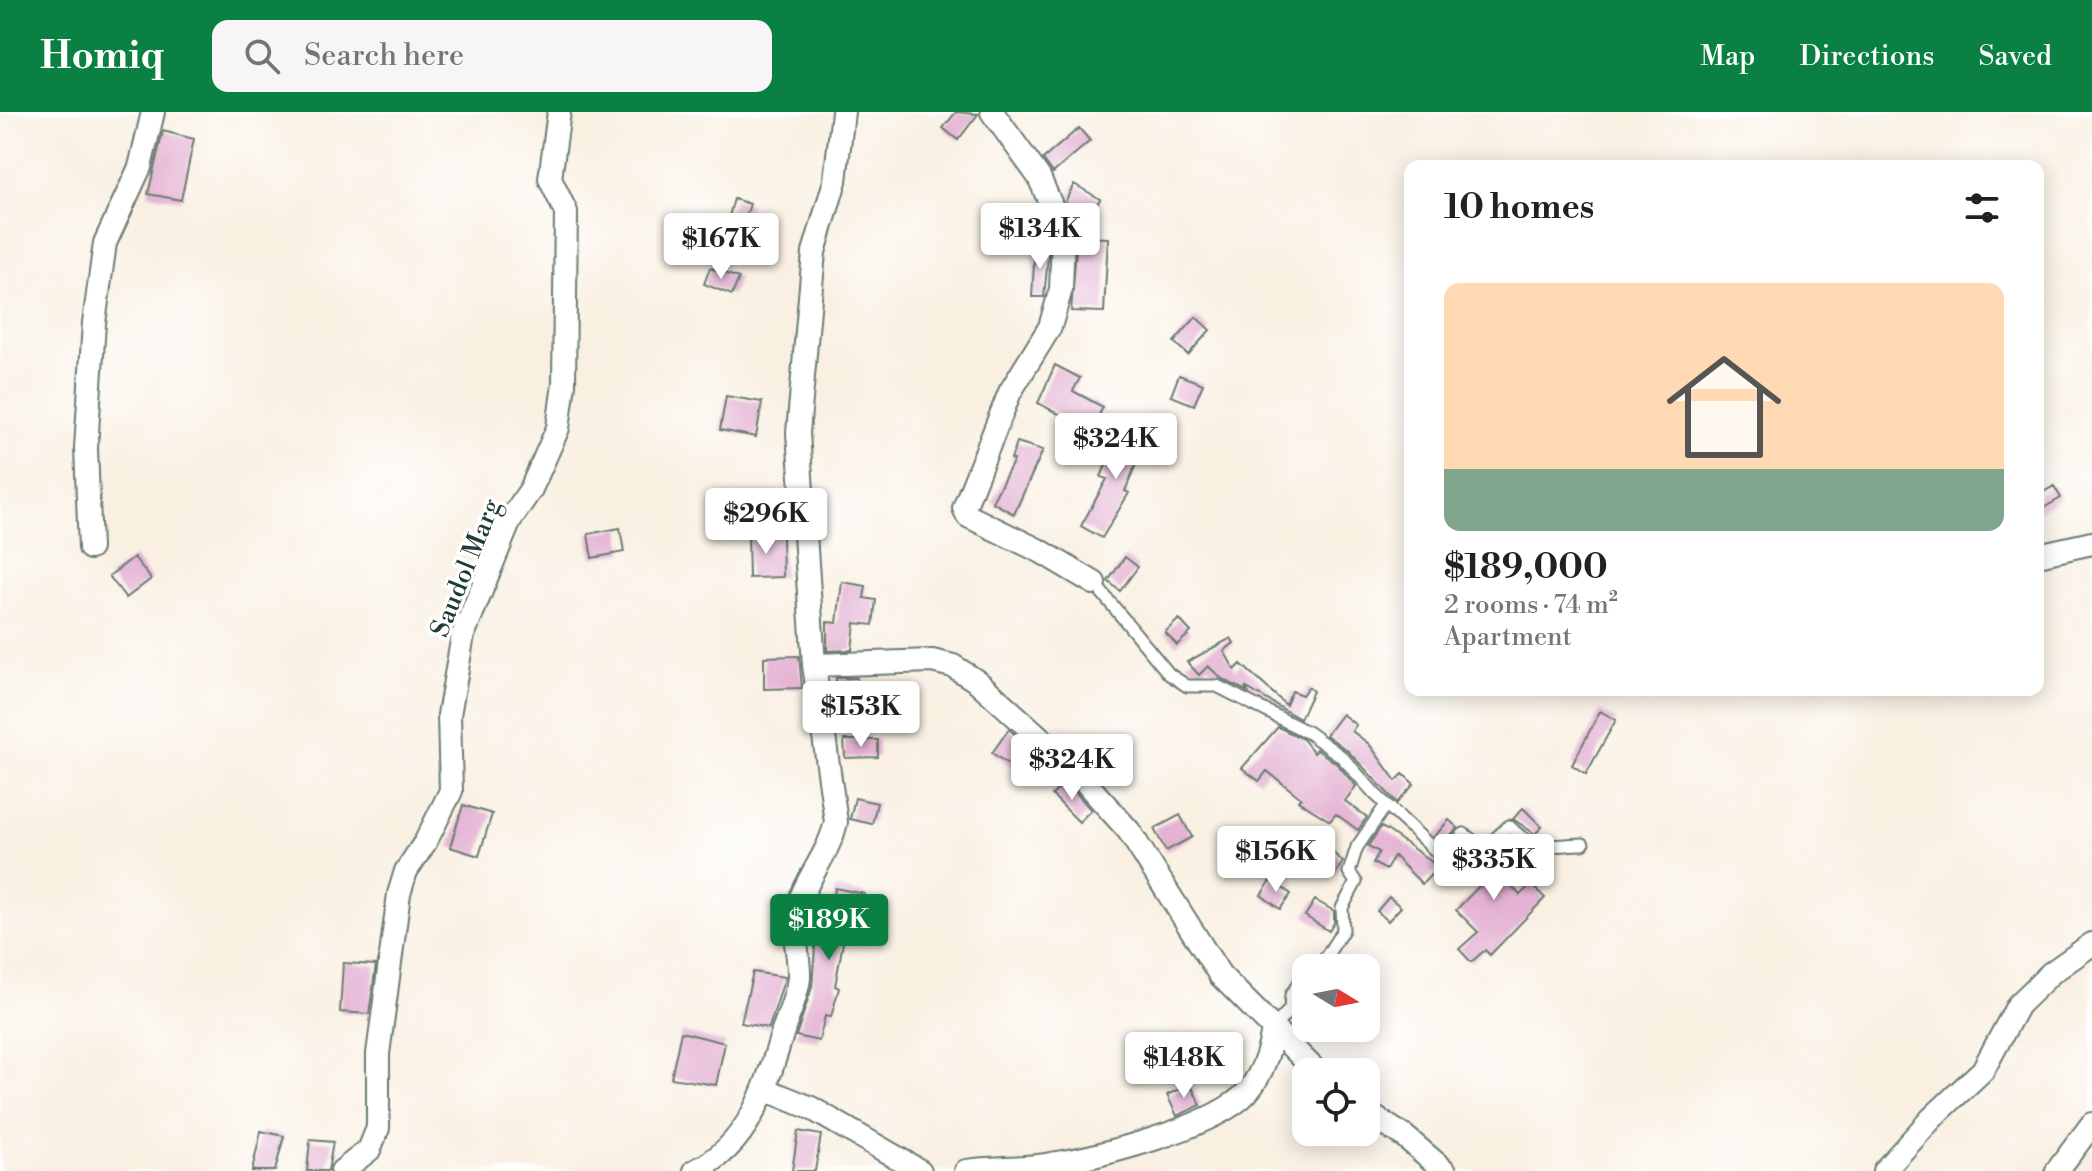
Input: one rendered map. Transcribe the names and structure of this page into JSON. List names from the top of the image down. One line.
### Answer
{"streets":{"street":["Saudol Marg"]},"north":"right","page":{"header":"Homiq","search":"Search here","nav":["Map","Directions","Saved"],"heading":"10 homes","price":["$134K","$167K","$324K","$296K","$153K","$324K","$156K","$335K","$189K","$148K"],"list":[{"name":"$189,000","note":"2 rooms · 74 m² · Apartment"}]}}
